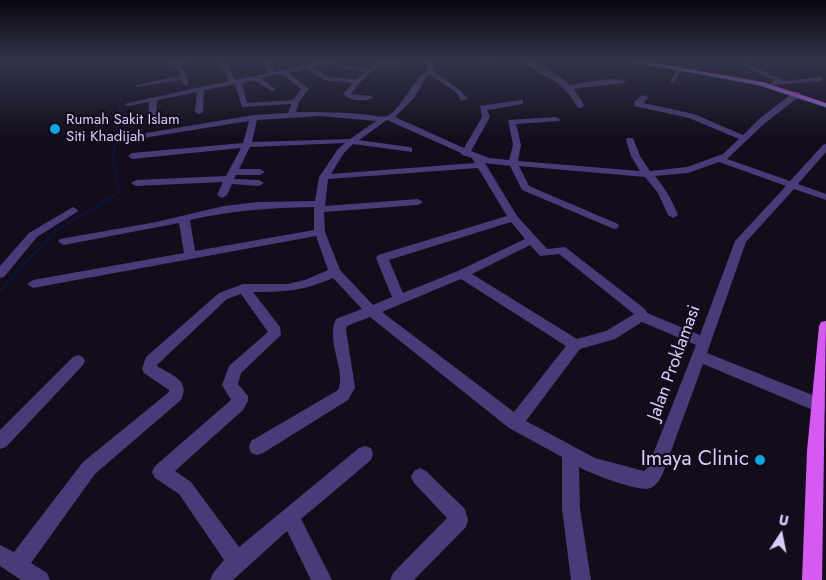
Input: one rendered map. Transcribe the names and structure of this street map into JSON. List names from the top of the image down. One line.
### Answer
{"streets":{"street":["Jalan Proklamasi"]},"places":["Rumah Sakit Islam Siti Khadijah","Imaya Clinic"],"north":"top"}
